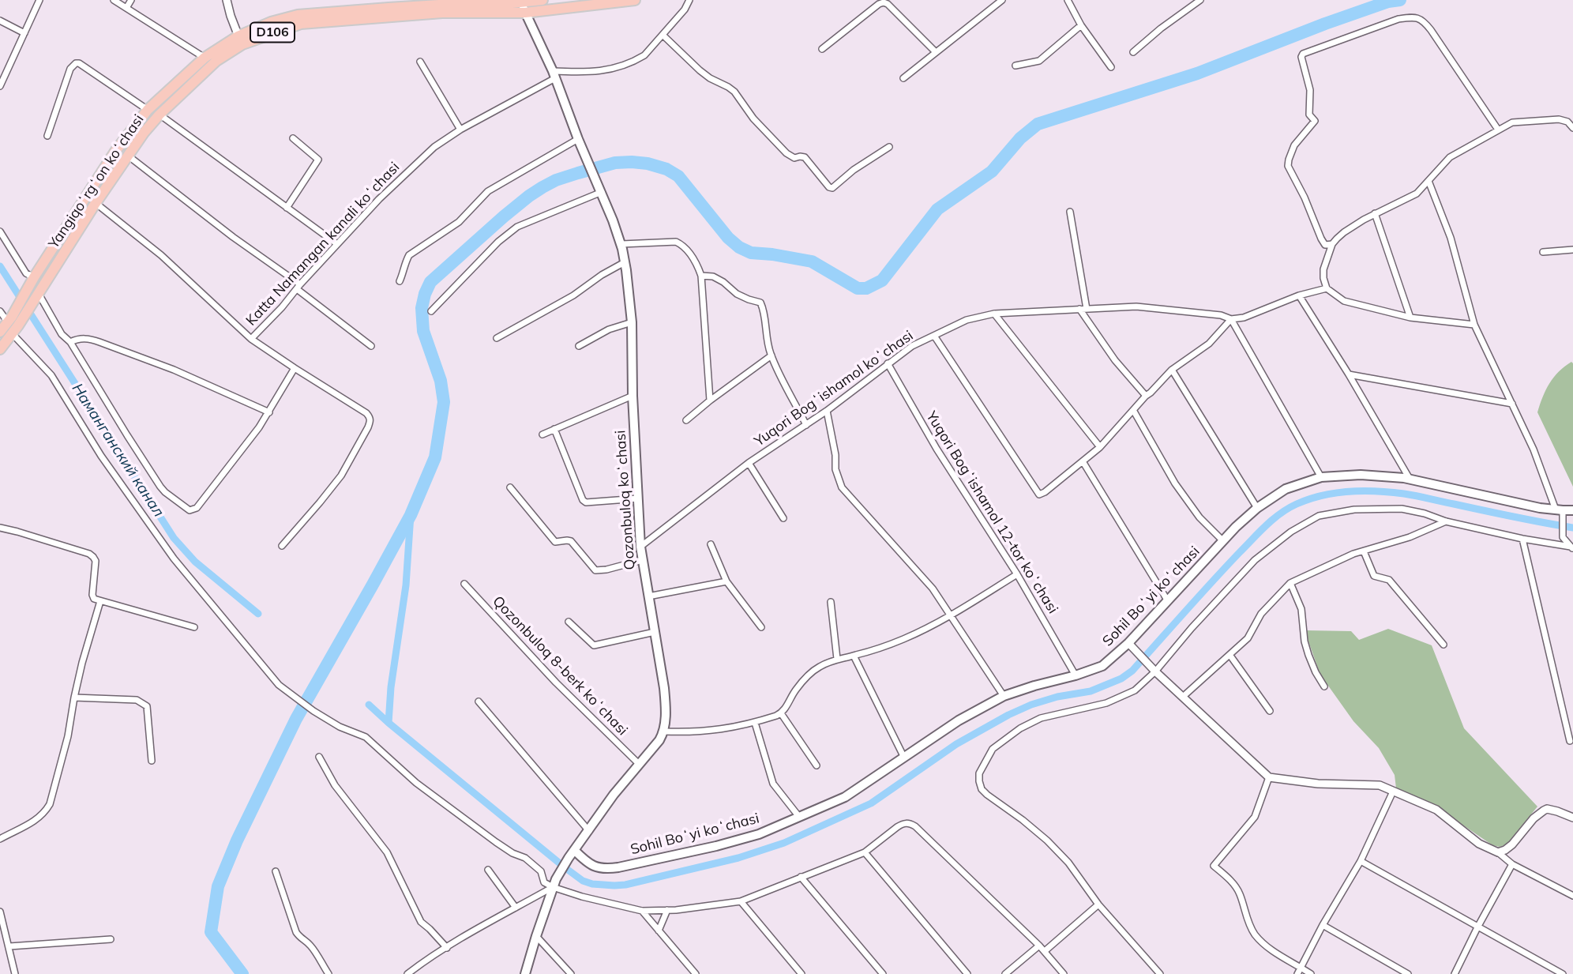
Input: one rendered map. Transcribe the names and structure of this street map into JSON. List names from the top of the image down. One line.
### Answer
{"streets":{"main road":["D106","Yangiqoʻrgʻon koʻchasi","Qozonbuloq koʻchasi","Sohil Boʻyi koʻchasi"],"street":["Katta Namangan kanali koʻchasi","Yuqori Bogʻishamol koʻchasi","Yuqori Bogʻishamol 12-tor koʻchasi","Qozonbuloq 8-berk koʻchasi"]},"crossings":[["D106","Yangiqoʻrgʻon koʻchasi"],["Yangiqoʻrgʻon koʻchasi","Qozonbuloq koʻchasi"],["Katta Namangan kanali koʻchasi","Qozonbuloq koʻchasi"],["Yuqori Bogʻishamol koʻchasi","Qozonbuloq koʻchasi"],["Yuqori Bogʻishamol koʻchasi","Yuqori Bogʻishamol 12-tor koʻchasi"],["Yuqori Bogʻishamol 12-tor koʻchasi","Sohil Boʻyi koʻchasi"]],"water":["Наманганский канал"]}
